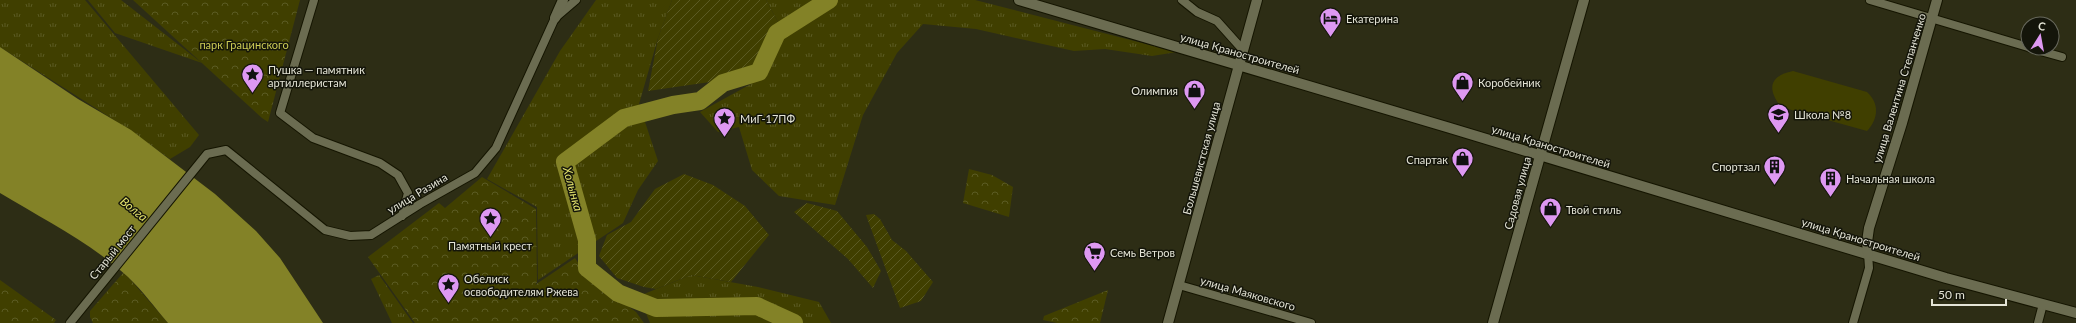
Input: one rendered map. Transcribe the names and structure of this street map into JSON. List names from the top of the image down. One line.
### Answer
{"streets":{"street":["улица Краностроителей","улица Валентина Степанченко","Большевистская улица","улица Разина","Садовая улица","Старый мост","улица Маяковского"]},"crossings":[["улица Краностроителей","улица Валентина Степанченко"],["улица Краностроителей","Большевистская улица"],["улица Краностроителей","Садовая улица"],["Большевистская улица","улица Маяковского"],["улица Разина","Старый мост"]],"water":["Холынка","Волга"],"parks":["парк Грацинского"],"places":{"hotel":["Екатерина"],"place":["Пушка — памятник артиллеристам","МиГ-17ПФ","Памятный крест","Обелиск освободителям Ржева"],"shop":["Коробейник","Олимпия","Спартак","Твой стиль"],"school or university":["Школа №8"],"building":["Спортзал","Начальная школа"],"supermarket":["Семь Ветров"]},"scale_bar":"50 m","north":"top"}
